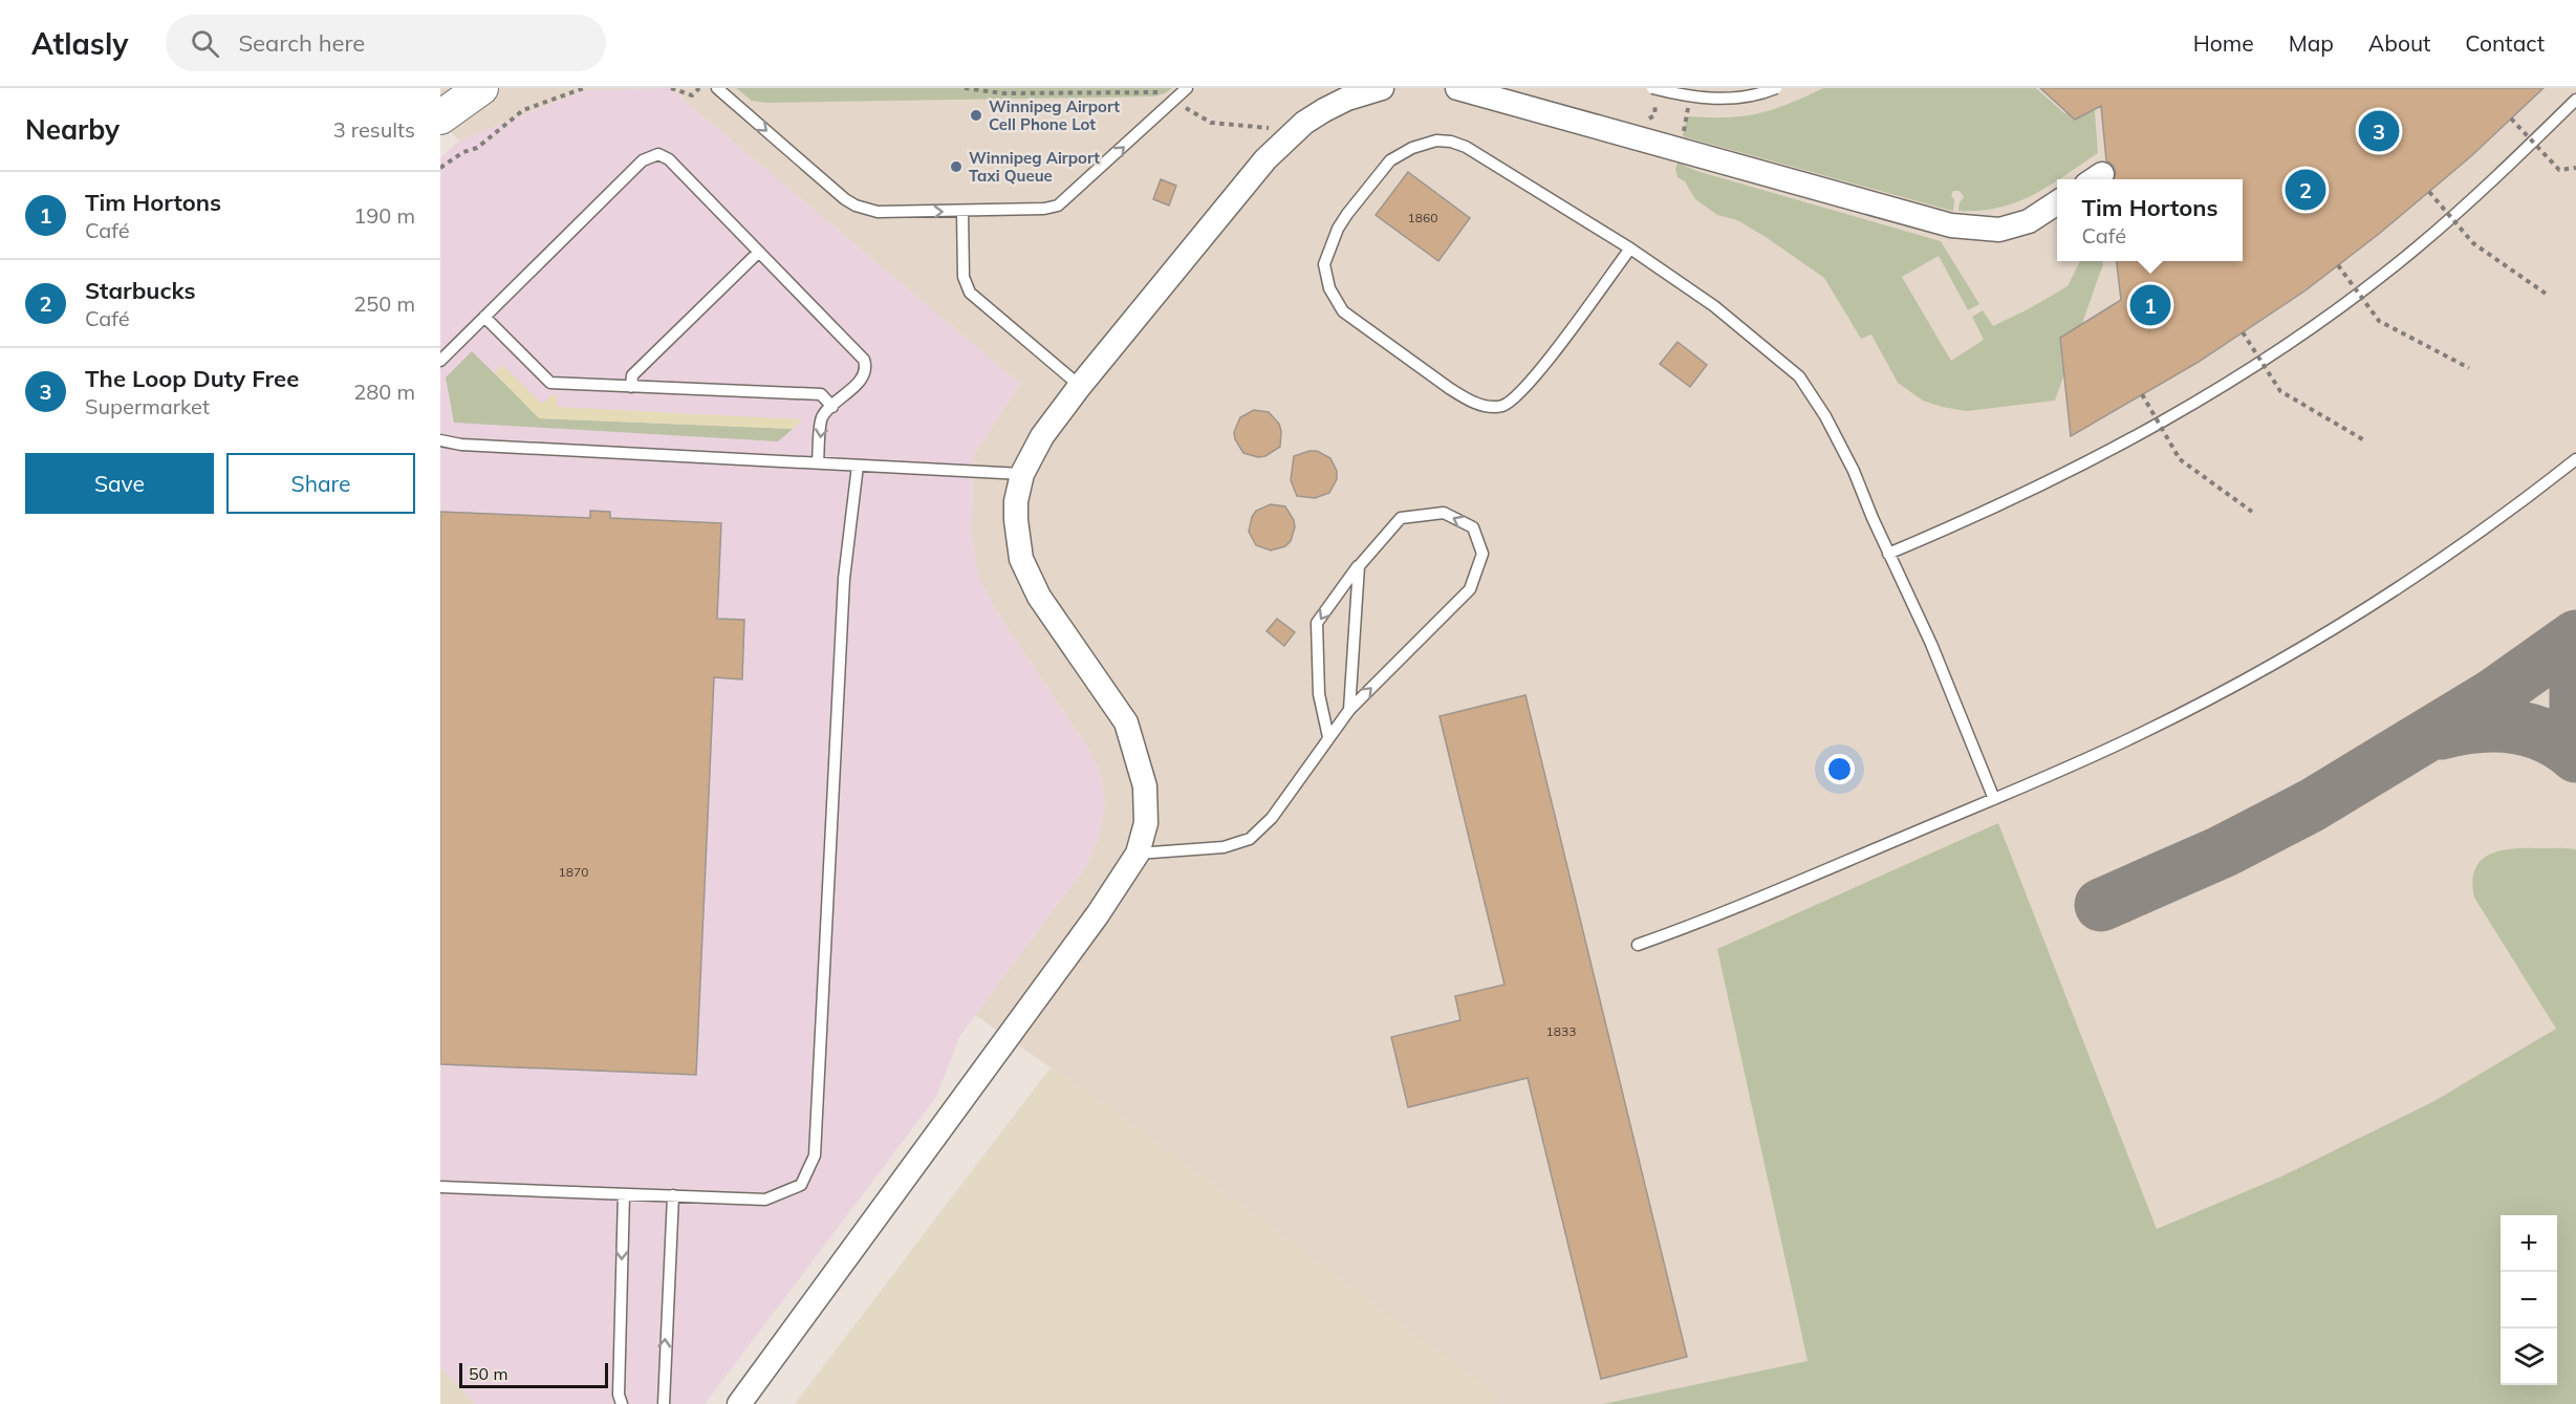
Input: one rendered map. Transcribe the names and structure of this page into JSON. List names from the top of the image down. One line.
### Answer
{"places":["Winnipeg Airport Cell Phone Lot","Winnipeg Airport Taxi Queue"],"house_numbers":["1860","1870","1833"],"scale_bar":"50 m","page":{"header":"Atlasly","search":"Search here","nav":["Home","Map","About","Contact"],"heading":["Nearby","3 results"],"pins":["3","2","1"],"list":[{"mark":"1","name":"Tim Hortons","note":"Café","value":"190 m"},{"mark":"2","name":"Starbucks","note":"Café","value":"250 m"},{"mark":"3","name":"The Loop Duty Free","note":"Supermarket","value":"280 m"}],"popup":["Tim Hortons","Café"],"buttons":["Save","Share"],"map_buttons":["+","−"],"scale":"50 m"}}
